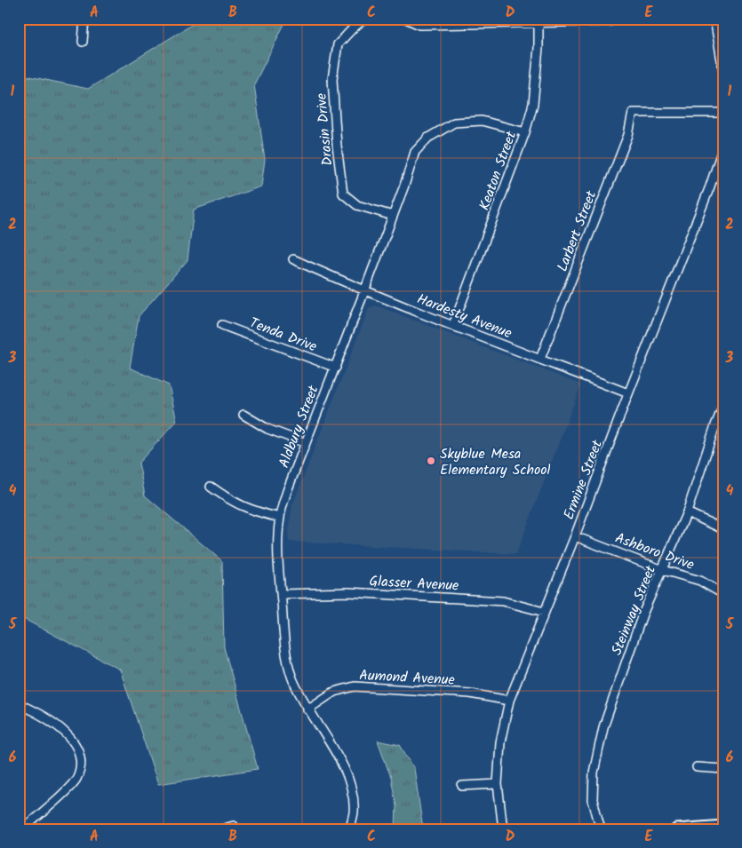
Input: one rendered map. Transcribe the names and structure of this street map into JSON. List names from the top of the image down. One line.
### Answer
{"streets":{"street":["Drasin Drive","Keaton Street","Larbert Street","Hardesty Avenue","Tenda Drive","Aldbury Street","Ermine Street","Ashboro Drive","Glasser Avenue","Steinway Street","Aumond Avenue"]},"crossings":[["Drasin Drive","Aldbury Street"],["Keaton Street","Hardesty Avenue"],["Keaton Street","Aldbury Street"],["Larbert Street","Hardesty Avenue"],["Hardesty Avenue","Aldbury Street"],["Hardesty Avenue","Ermine Street"],["Tenda Drive","Aldbury Street"],["Aldbury Street","Glasser Avenue"],["Aldbury Street","Aumond Avenue"],["Ermine Street","Ashboro Drive"],["Ermine Street","Glasser Avenue"],["Ermine Street","Aumond Avenue"],["Ashboro Drive","Steinway Street"]],"places":["Skyblue Mesa Elementary School"],"grid":{"columns":["A","B","C","D","E"],"rows":["1","2","3","4","5","6"]}}
